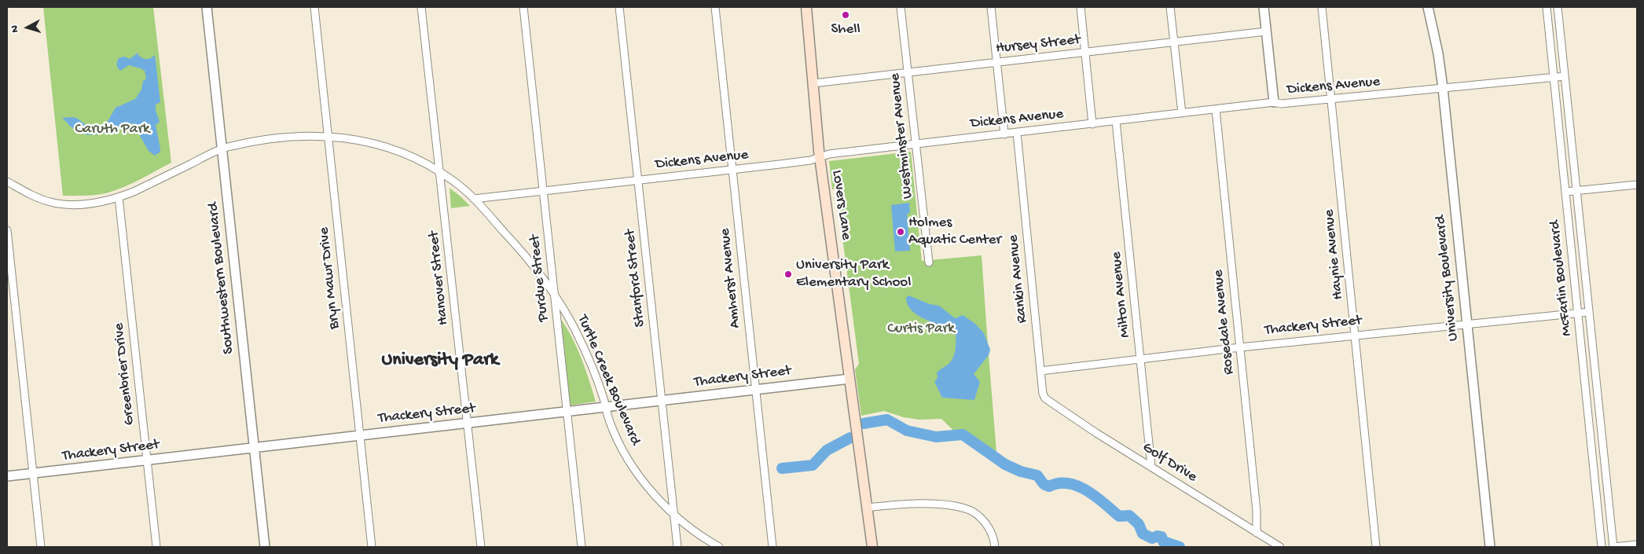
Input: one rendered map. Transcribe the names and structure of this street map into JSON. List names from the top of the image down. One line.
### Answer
{"streets":{"main road":["Lovers Lane"],"street":["Hursey Street","Dickens Avenue","Westminster Avenue","Haynie Avenue","Southwestern Boulevard","Bryn Mawr Drive","Hanover Street","Purdue Street","Stanford Street","Amherst Avenue","University Boulevard","McFarlin Boulevard","Rankin Avenue","Milton Avenue","Rosedale Avenue","Thackery Street","Greenbrier Drive","Turtle Creek Boulevard","Golf Drive"]},"crossings":[["Hursey Street","Westminster Avenue"],["Hursey Street","Lovers Lane"],["Dickens Avenue","Westminster Avenue"],["Dickens Avenue","Lovers Lane"],["Dickens Avenue","Haynie Avenue"],["Dickens Avenue","Purdue Street"],["Dickens Avenue","Stanford Street"],["Dickens Avenue","Amherst Avenue"],["Dickens Avenue","University Boulevard"],["Dickens Avenue","McFarlin Boulevard"],["Dickens Avenue","Rankin Avenue"],["Dickens Avenue","Milton Avenue"],["Dickens Avenue","Rosedale Avenue"],["Dickens Avenue","Turtle Creek Boulevard"],["Lovers Lane","Thackery Street"],["Haynie Avenue","Thackery Street"],["Southwestern Boulevard","Thackery Street"],["Southwestern Boulevard","Turtle Creek Boulevard"],["Bryn Mawr Drive","Thackery Street"],["Bryn Mawr Drive","Turtle Creek Boulevard"],["Hanover Street","Thackery Street"],["Hanover Street","Turtle Creek Boulevard"],["Purdue Street","Thackery Street"],["Purdue Street","Turtle Creek Boulevard"],["Stanford Street","Thackery Street"],["Stanford Street","Turtle Creek Boulevard"],["Amherst Avenue","Thackery Street"],["University Boulevard","Thackery Street"],["McFarlin Boulevard","Thackery Street"],["Rankin Avenue","Thackery Street"],["Rankin Avenue","Golf Drive"],["Milton Avenue","Thackery Street"],["Milton Avenue","Golf Drive"],["Rosedale Avenue","Thackery Street"],["Rosedale Avenue","Golf Drive"],["Thackery Street","Greenbrier Drive"],["Thackery Street","Turtle Creek Boulevard"],["Greenbrier Drive","Turtle Creek Boulevard"]],"districts":["University Park"],"parks":["Caruth Park","Curtis Park"],"places":["Shell","Holmes Aquatic Center","University Park Elementary School"],"north":"left"}
